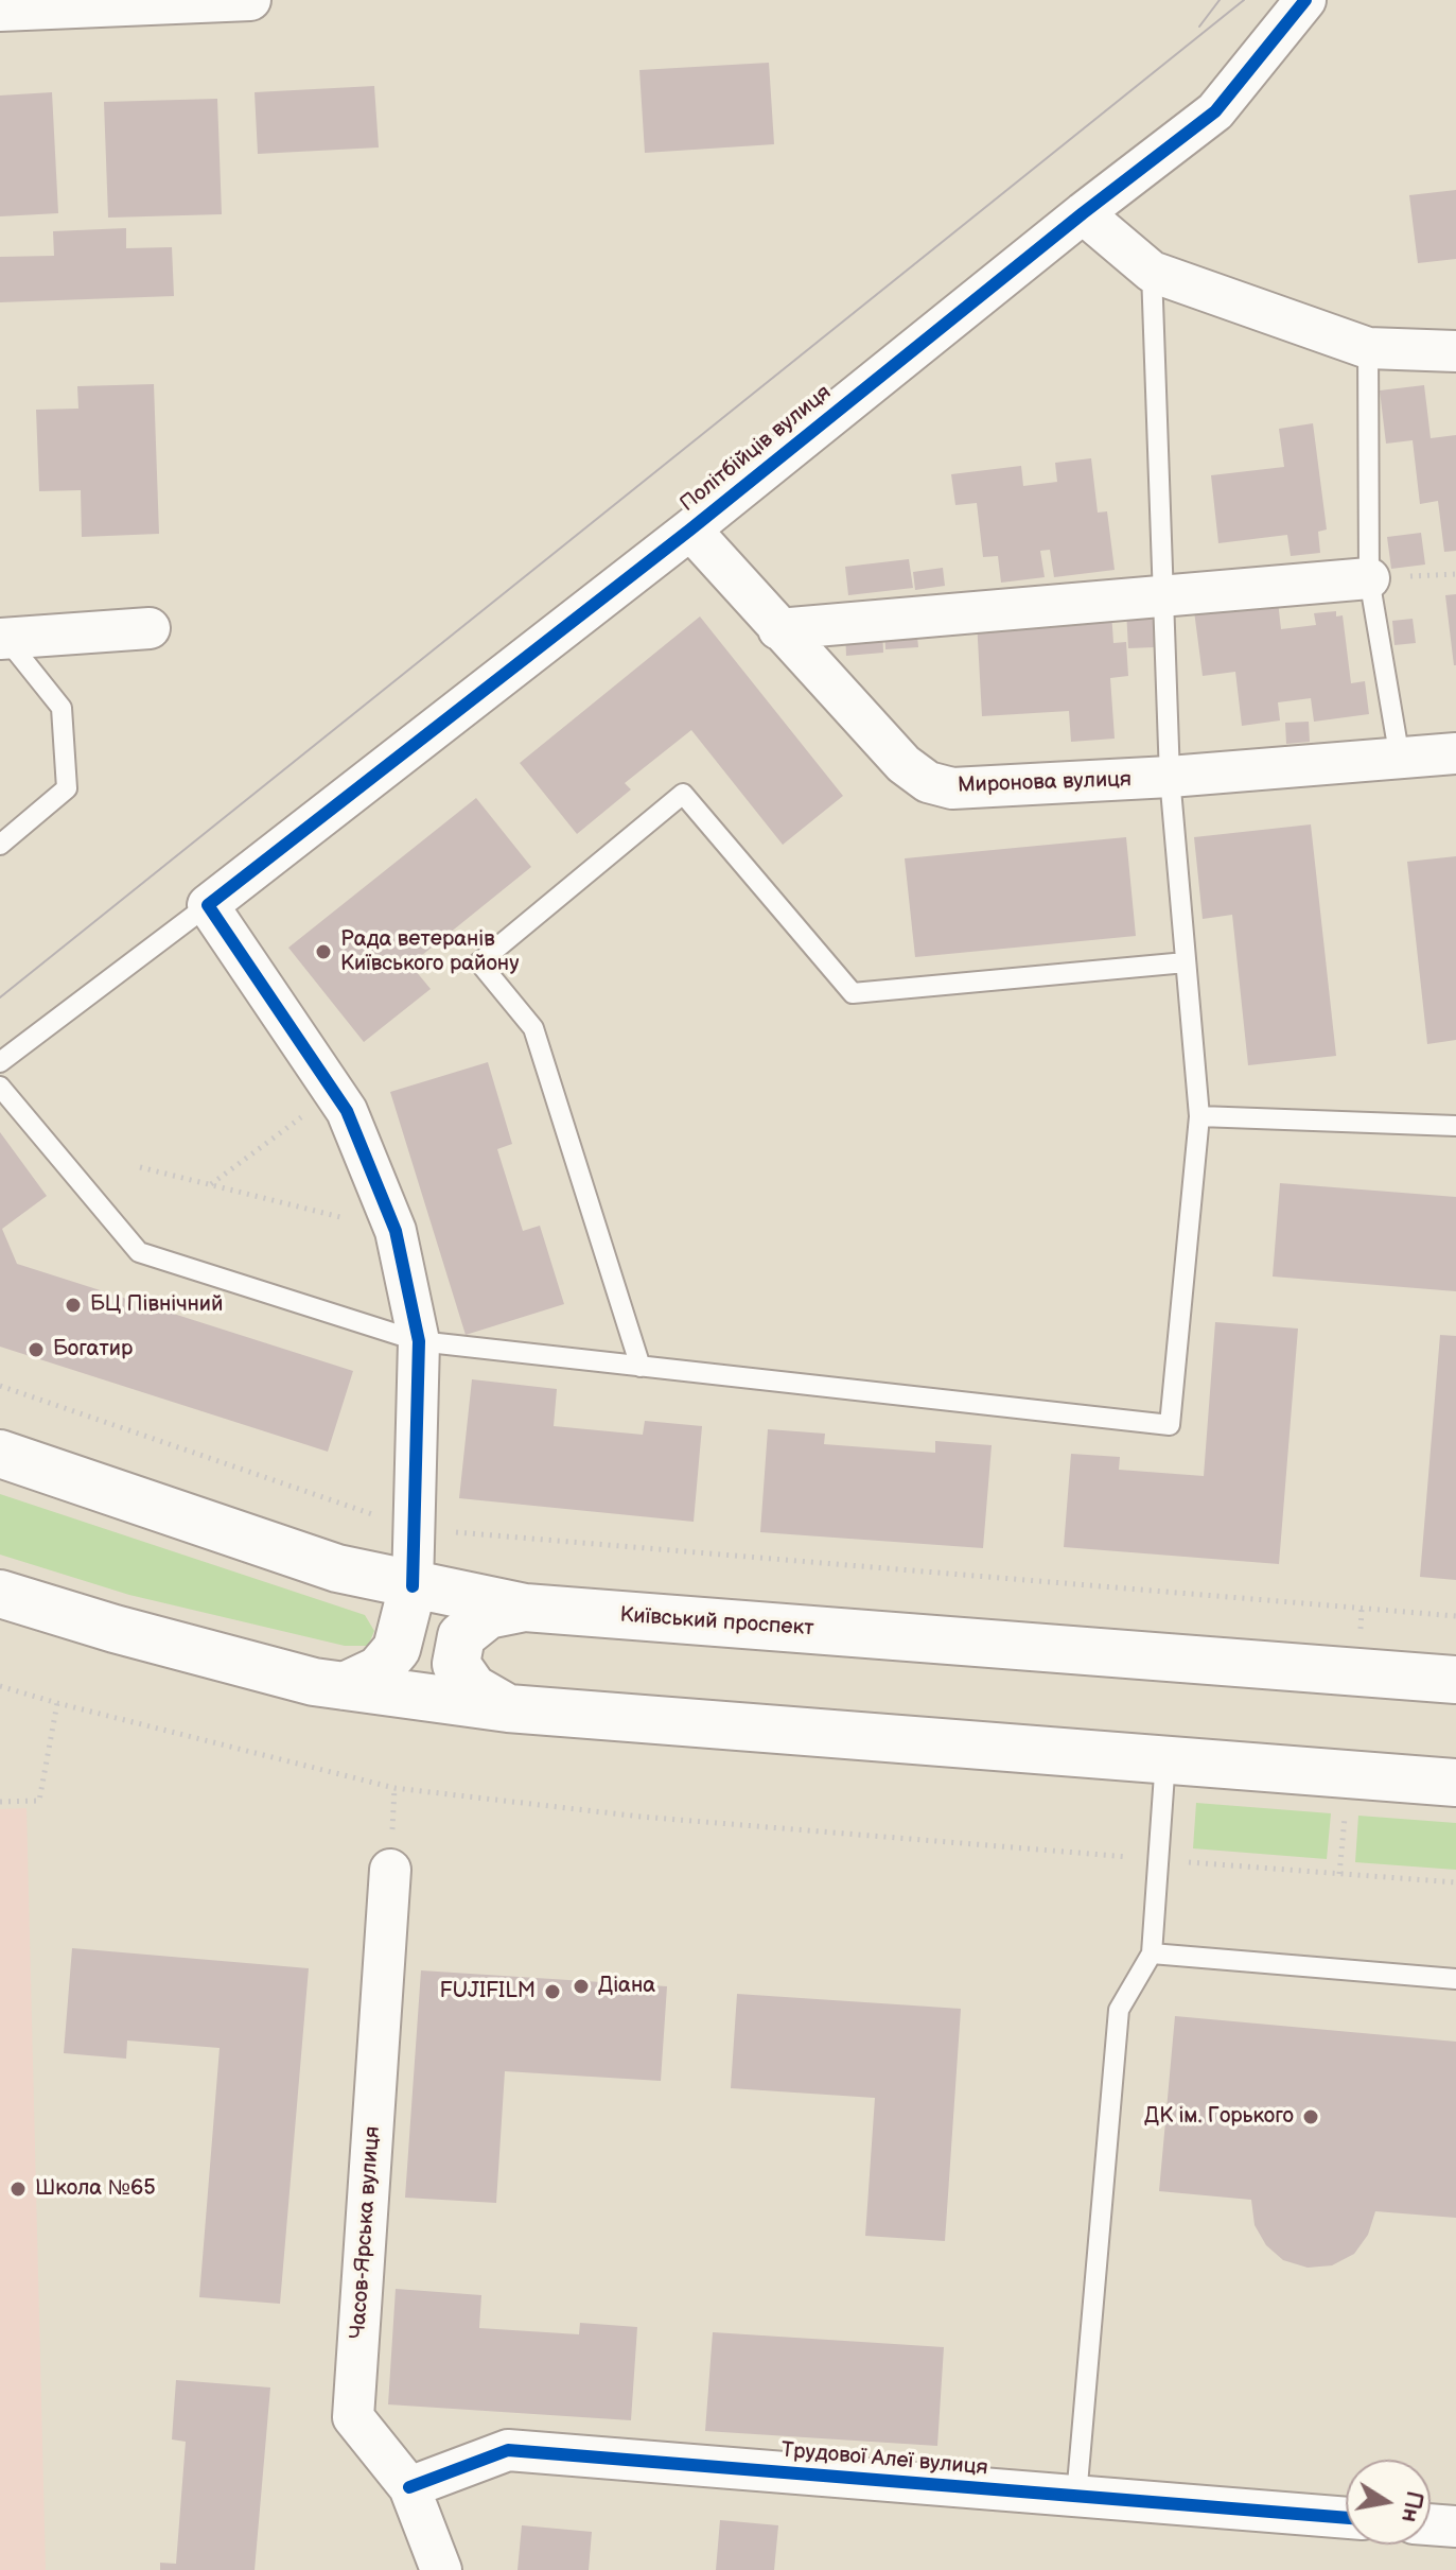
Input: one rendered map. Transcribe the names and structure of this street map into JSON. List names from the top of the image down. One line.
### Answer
{"streets":{"main road":["Київський проспект"],"street":["Політбійців вулиця","Миронова вулиця","Часов-Ярська вулиця","Трудової Алеї вулиця"]},"crossings":[["Політбійців вулиця","Миронова вулиця"],["Часов-Ярська вулиця","Трудової Алеї вулиця"]],"places":["Рада ветеранів Київського району","БЦ Північний","Богатир","Діана","FUJIFILM","ДК ім. Горького","Школа №65"],"north":"right"}
